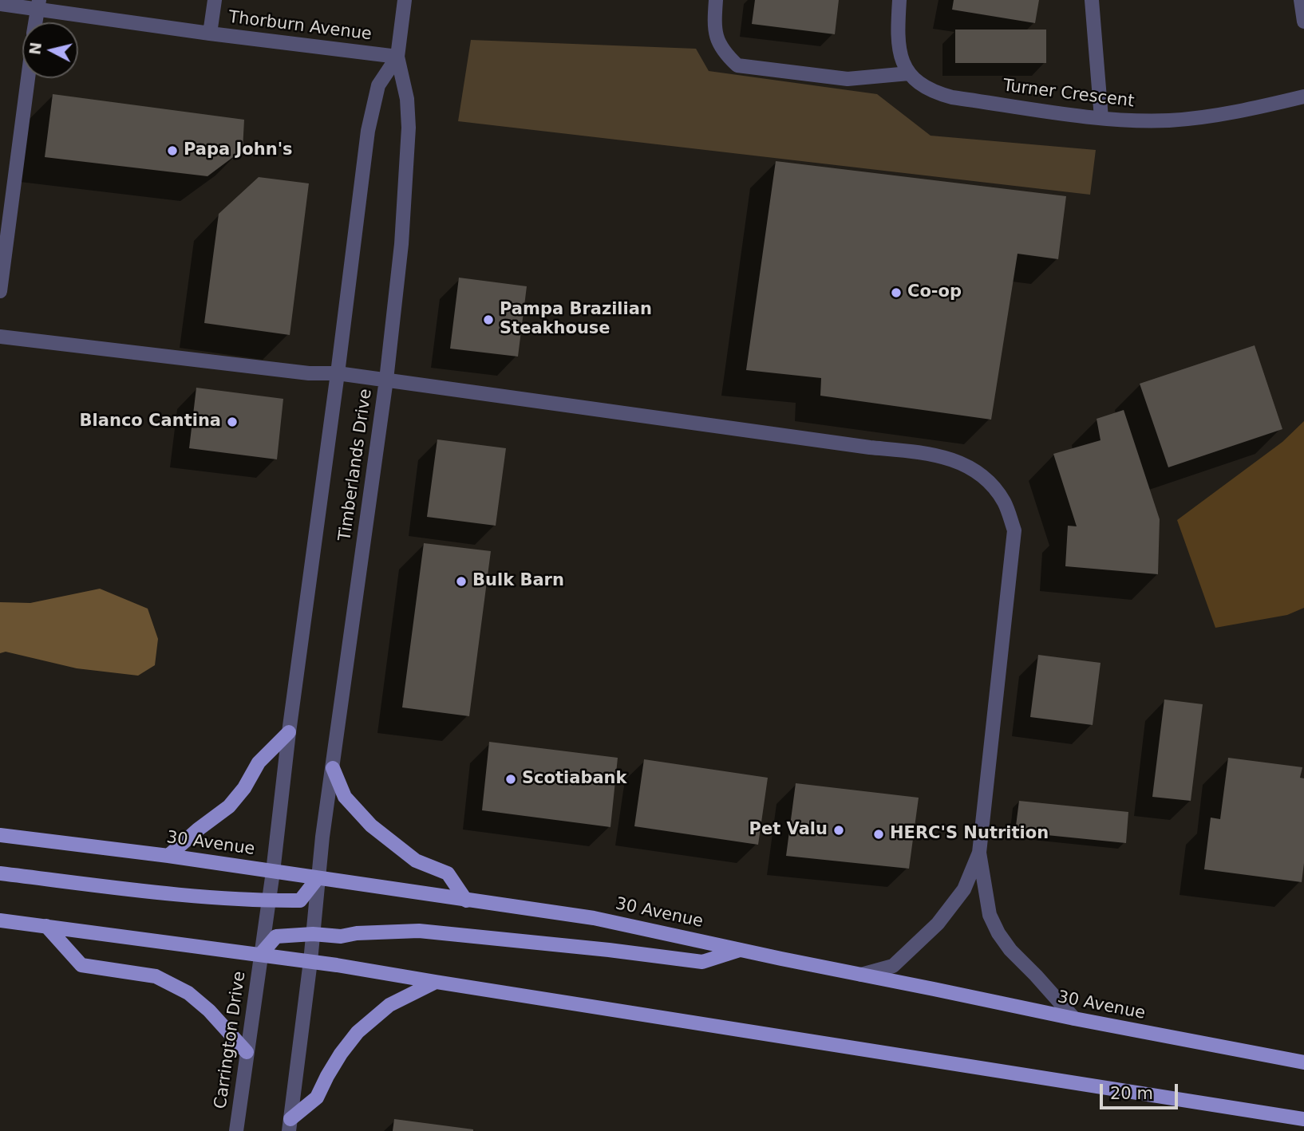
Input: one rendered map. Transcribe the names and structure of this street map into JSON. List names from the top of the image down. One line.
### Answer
{"streets":{"main road":["30 Avenue"],"street":["Thorburn Avenue","Turner Crescent","Timberlands Drive","Carrington Drive"]},"crossings":[["Thorburn Avenue","Timberlands Drive"],["Timberlands Drive","30 Avenue"],["Timberlands Drive","Carrington Drive"]],"places":["Papa John's","Co-op","Pampa Brazilian Steakhouse","Blanco Cantina","Bulk Barn","Scotiabank","Pet Valu","HERC'S Nutrition"],"scale_bar":"20 m","north":"left"}
